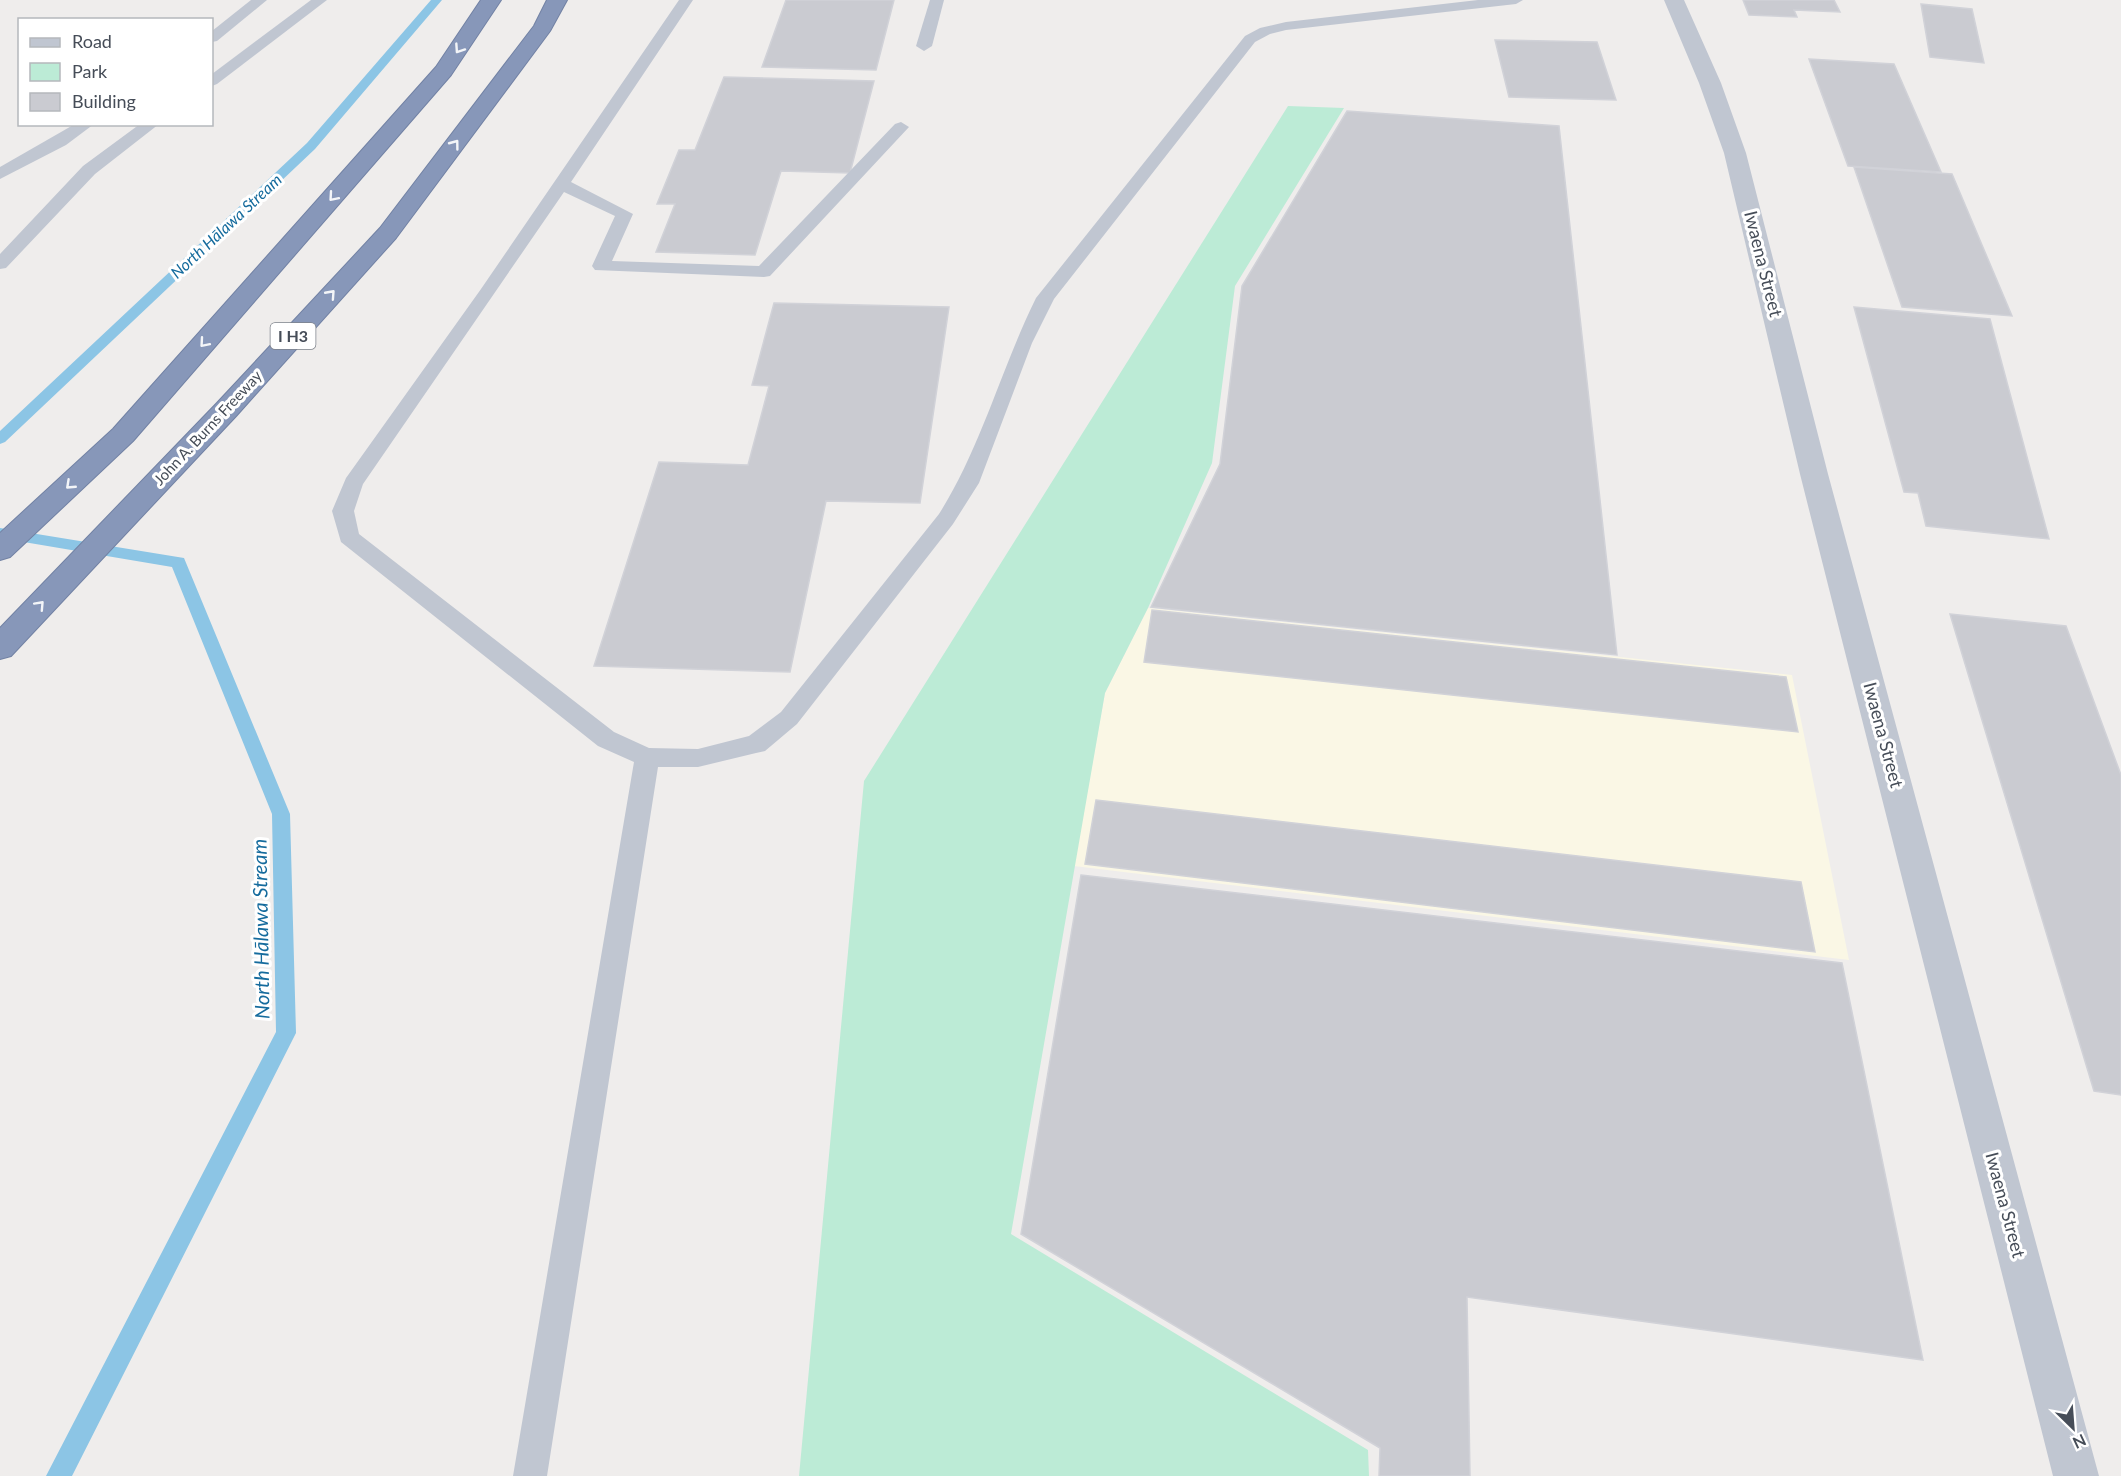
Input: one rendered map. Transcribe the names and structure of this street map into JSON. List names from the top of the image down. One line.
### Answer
{"streets":{"highway":["I H3","John A. Burns Freeway"],"street":["Iwaena Street"]},"water":["North Hālawa Stream"],"legend":["Road","Park","Building"],"north":"bottom right"}
